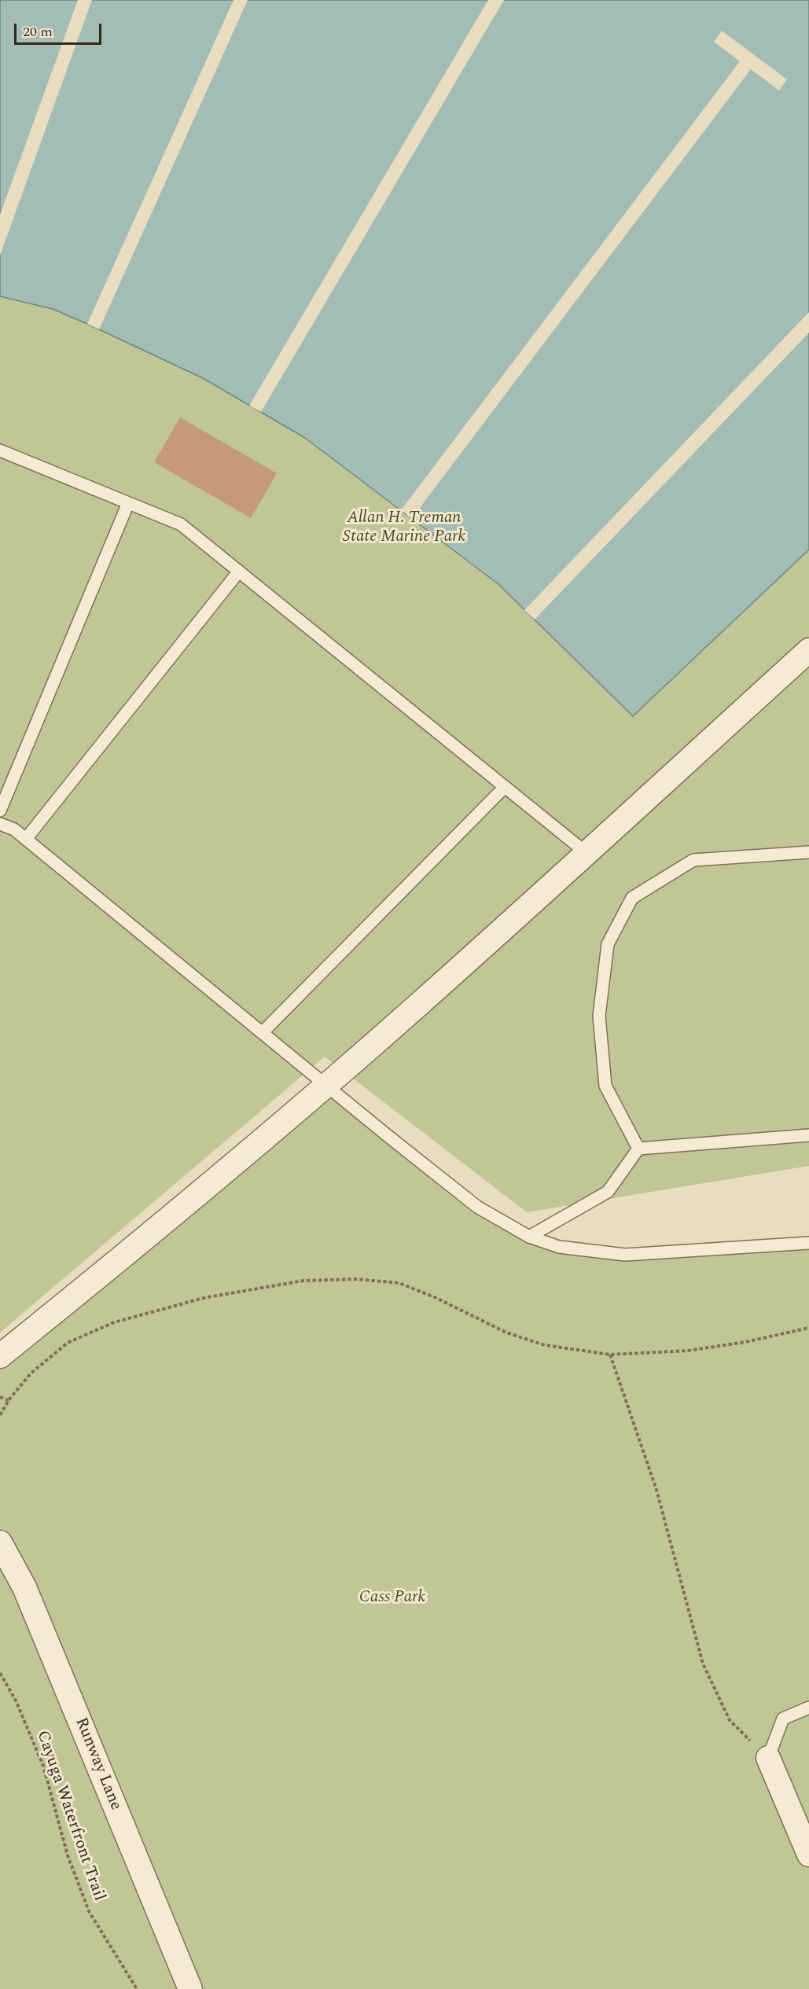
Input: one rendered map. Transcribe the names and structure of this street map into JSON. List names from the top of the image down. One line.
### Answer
{"streets":{"street":["Runway Lane"],"path":["Cayuga Waterfront Trail"]},"parks":["Allan H. Treman State Marine Park","Cass Park"],"scale_bar":"20 m"}
